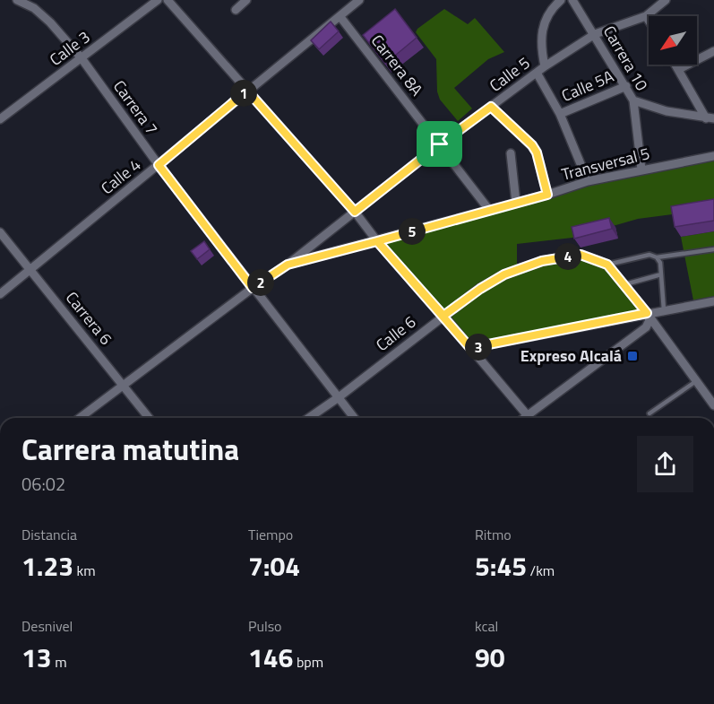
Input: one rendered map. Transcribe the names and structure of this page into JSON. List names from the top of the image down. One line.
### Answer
{"streets":{"street":["Calle 3","Carrera 10","Carrera 8A","Calle 5","Calle 5A","Carrera 7","Transversal 5","Calle 4","Carrera 6","Calle 6"]},"crossings":[["Calle 3","Carrera 7"],["Carrera 10","Calle 5"],["Carrera 10","Calle 5A"],["Carrera 10","Transversal 5"],["Carrera 8A","Calle 5"],["Carrera 8A","Transversal 5"],["Carrera 8A","Calle 4"],["Calle 5","Carrera 7"],["Calle 5","Transversal 5"],["Calle 5","Carrera 6"],["Carrera 7","Calle 4"],["Carrera 7","Calle 6"],["Calle 4","Carrera 6"]],"places":{"transit":["Expreso Alcalá"]},"north":"bottom left","page":{"pins":["1","5","4","2","3"],"heading":["Carrera matutina","06:02"],"stats":[["Distancia","1.23 km"],["Tiempo","7:04"],["Ritmo","5:45 /km"],["Desnivel","13 m"],["Pulso","146 bpm"],["kcal","90"]]}}
